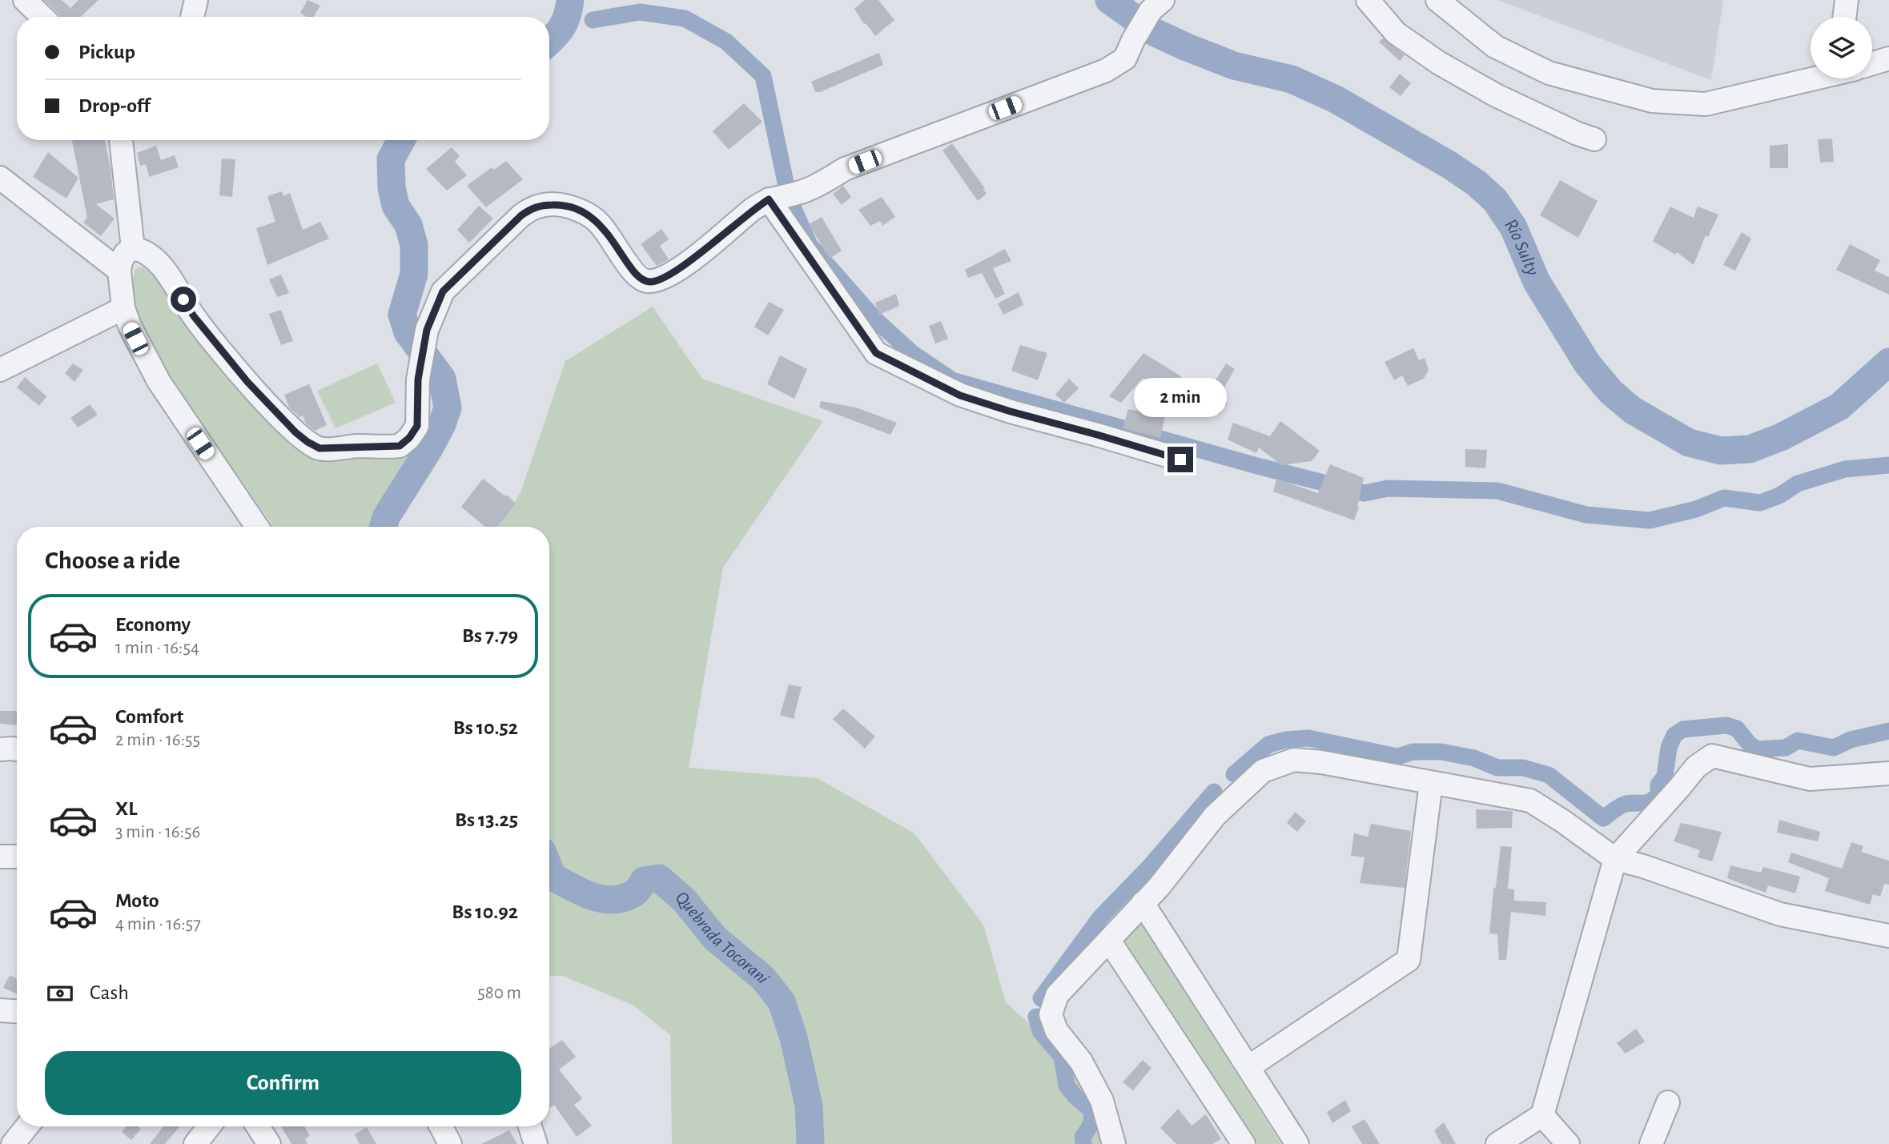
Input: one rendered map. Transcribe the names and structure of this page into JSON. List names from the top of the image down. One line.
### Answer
{"water":["Río Sulty","Quebrada Tocorani"],"page":{"banner":["Pickup","Drop-off"],"bubble":"2 min","heading":"Choose a ride","list":[{"name":"Economy","note":"1 min · 16:54","value":"Bs 7.79"},{"name":"Comfort","note":"2 min · 16:55","value":"Bs 10.52"},{"name":"XL","note":"3 min · 16:56","value":"Bs 13.25"},{"name":"Moto","note":"4 min · 16:57","value":"Bs 10.92"}],"pay":["Cash","580 m"],"buttons":"Confirm"}}
